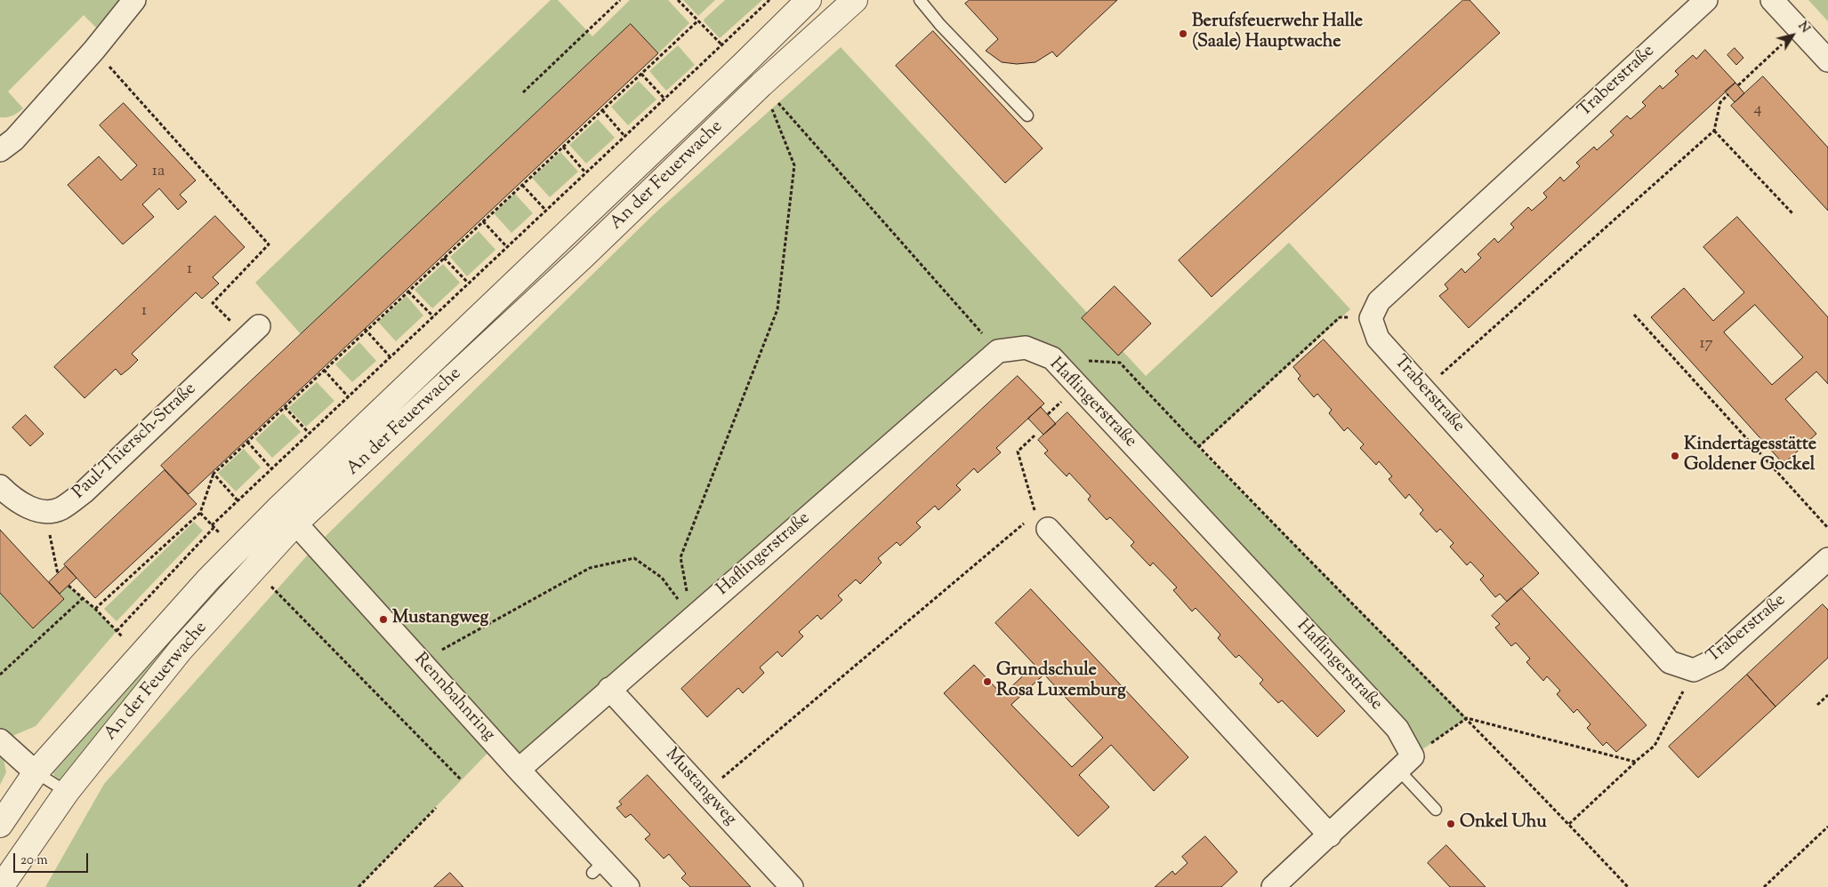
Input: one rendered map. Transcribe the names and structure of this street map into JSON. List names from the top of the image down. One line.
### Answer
{"streets":{"street":["Traberstraße","An der Feuerwache","Haflingerstraße","Paul-Thiersch-Straße","Rennbahnring","Mustangweg"]},"crossings":[["An der Feuerwache","Rennbahnring"],["Haflingerstraße","Rennbahnring"],["Haflingerstraße","Mustangweg"]],"places":["Berufsfeuerwehr Halle (Saale) Hauptwache","Kindertagesstätte Goldener Gockel","Mustangweg","Grundschule Rosa Luxemburg","Onkel Uhu"],"house_numbers":["4","1a","1","1","17"],"scale_bar":"20 m","north":"top right"}
